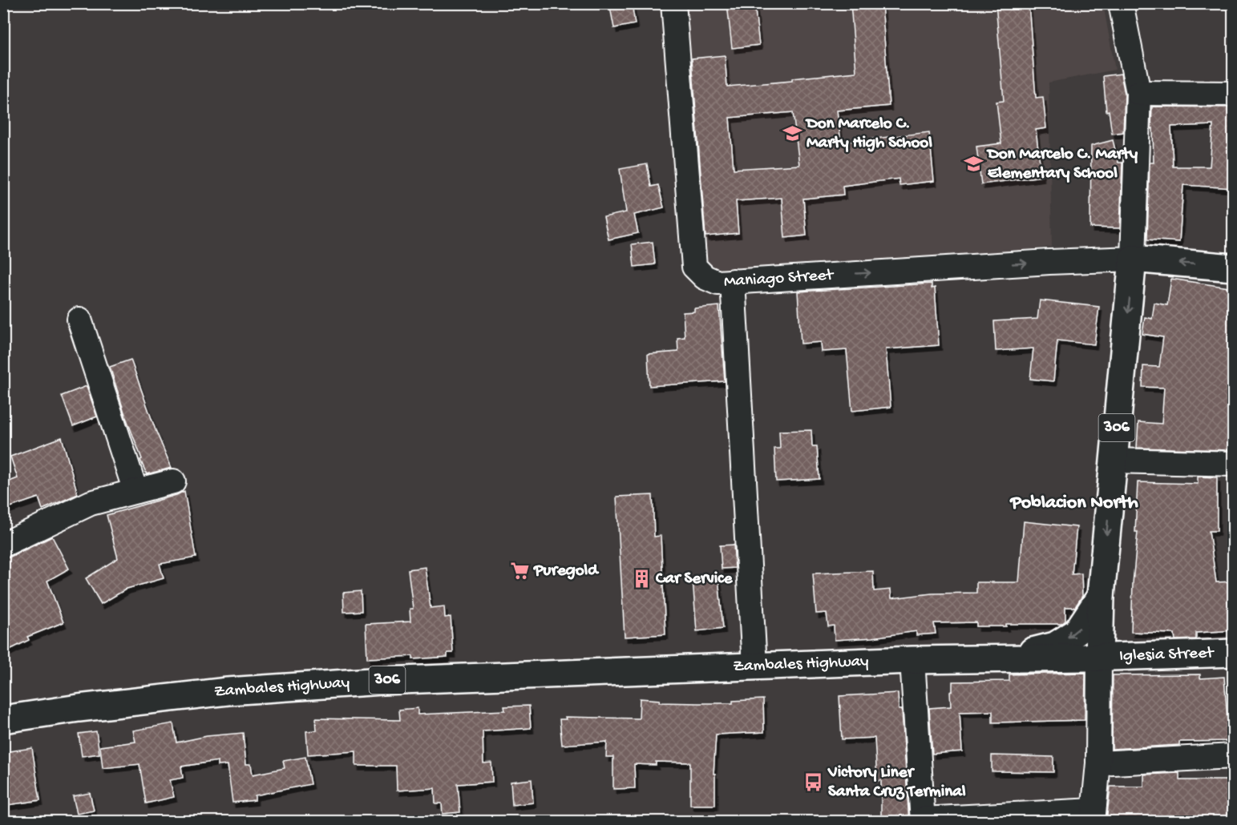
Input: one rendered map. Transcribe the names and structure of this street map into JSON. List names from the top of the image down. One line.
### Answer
{"streets":{"main road":["306","Iglesia Street","Zambales Highway"],"street":["Maniago Street"]},"crossings":[["Maniago Street","306"],["306","Iglesia Street"],["306","Zambales Highway"],["Iglesia Street","Zambales Highway"]],"one_way":["Maniago Street"],"districts":["Poblacion North"],"places":{"school or university":["Don Marcelo C. Marty High School","Don Marcelo C. Marty Elementary School"],"supermarket":["Puregold"],"building":["Car Service"],"bus stop":["Victory Liner Santa Cruz Terminal"]}}
